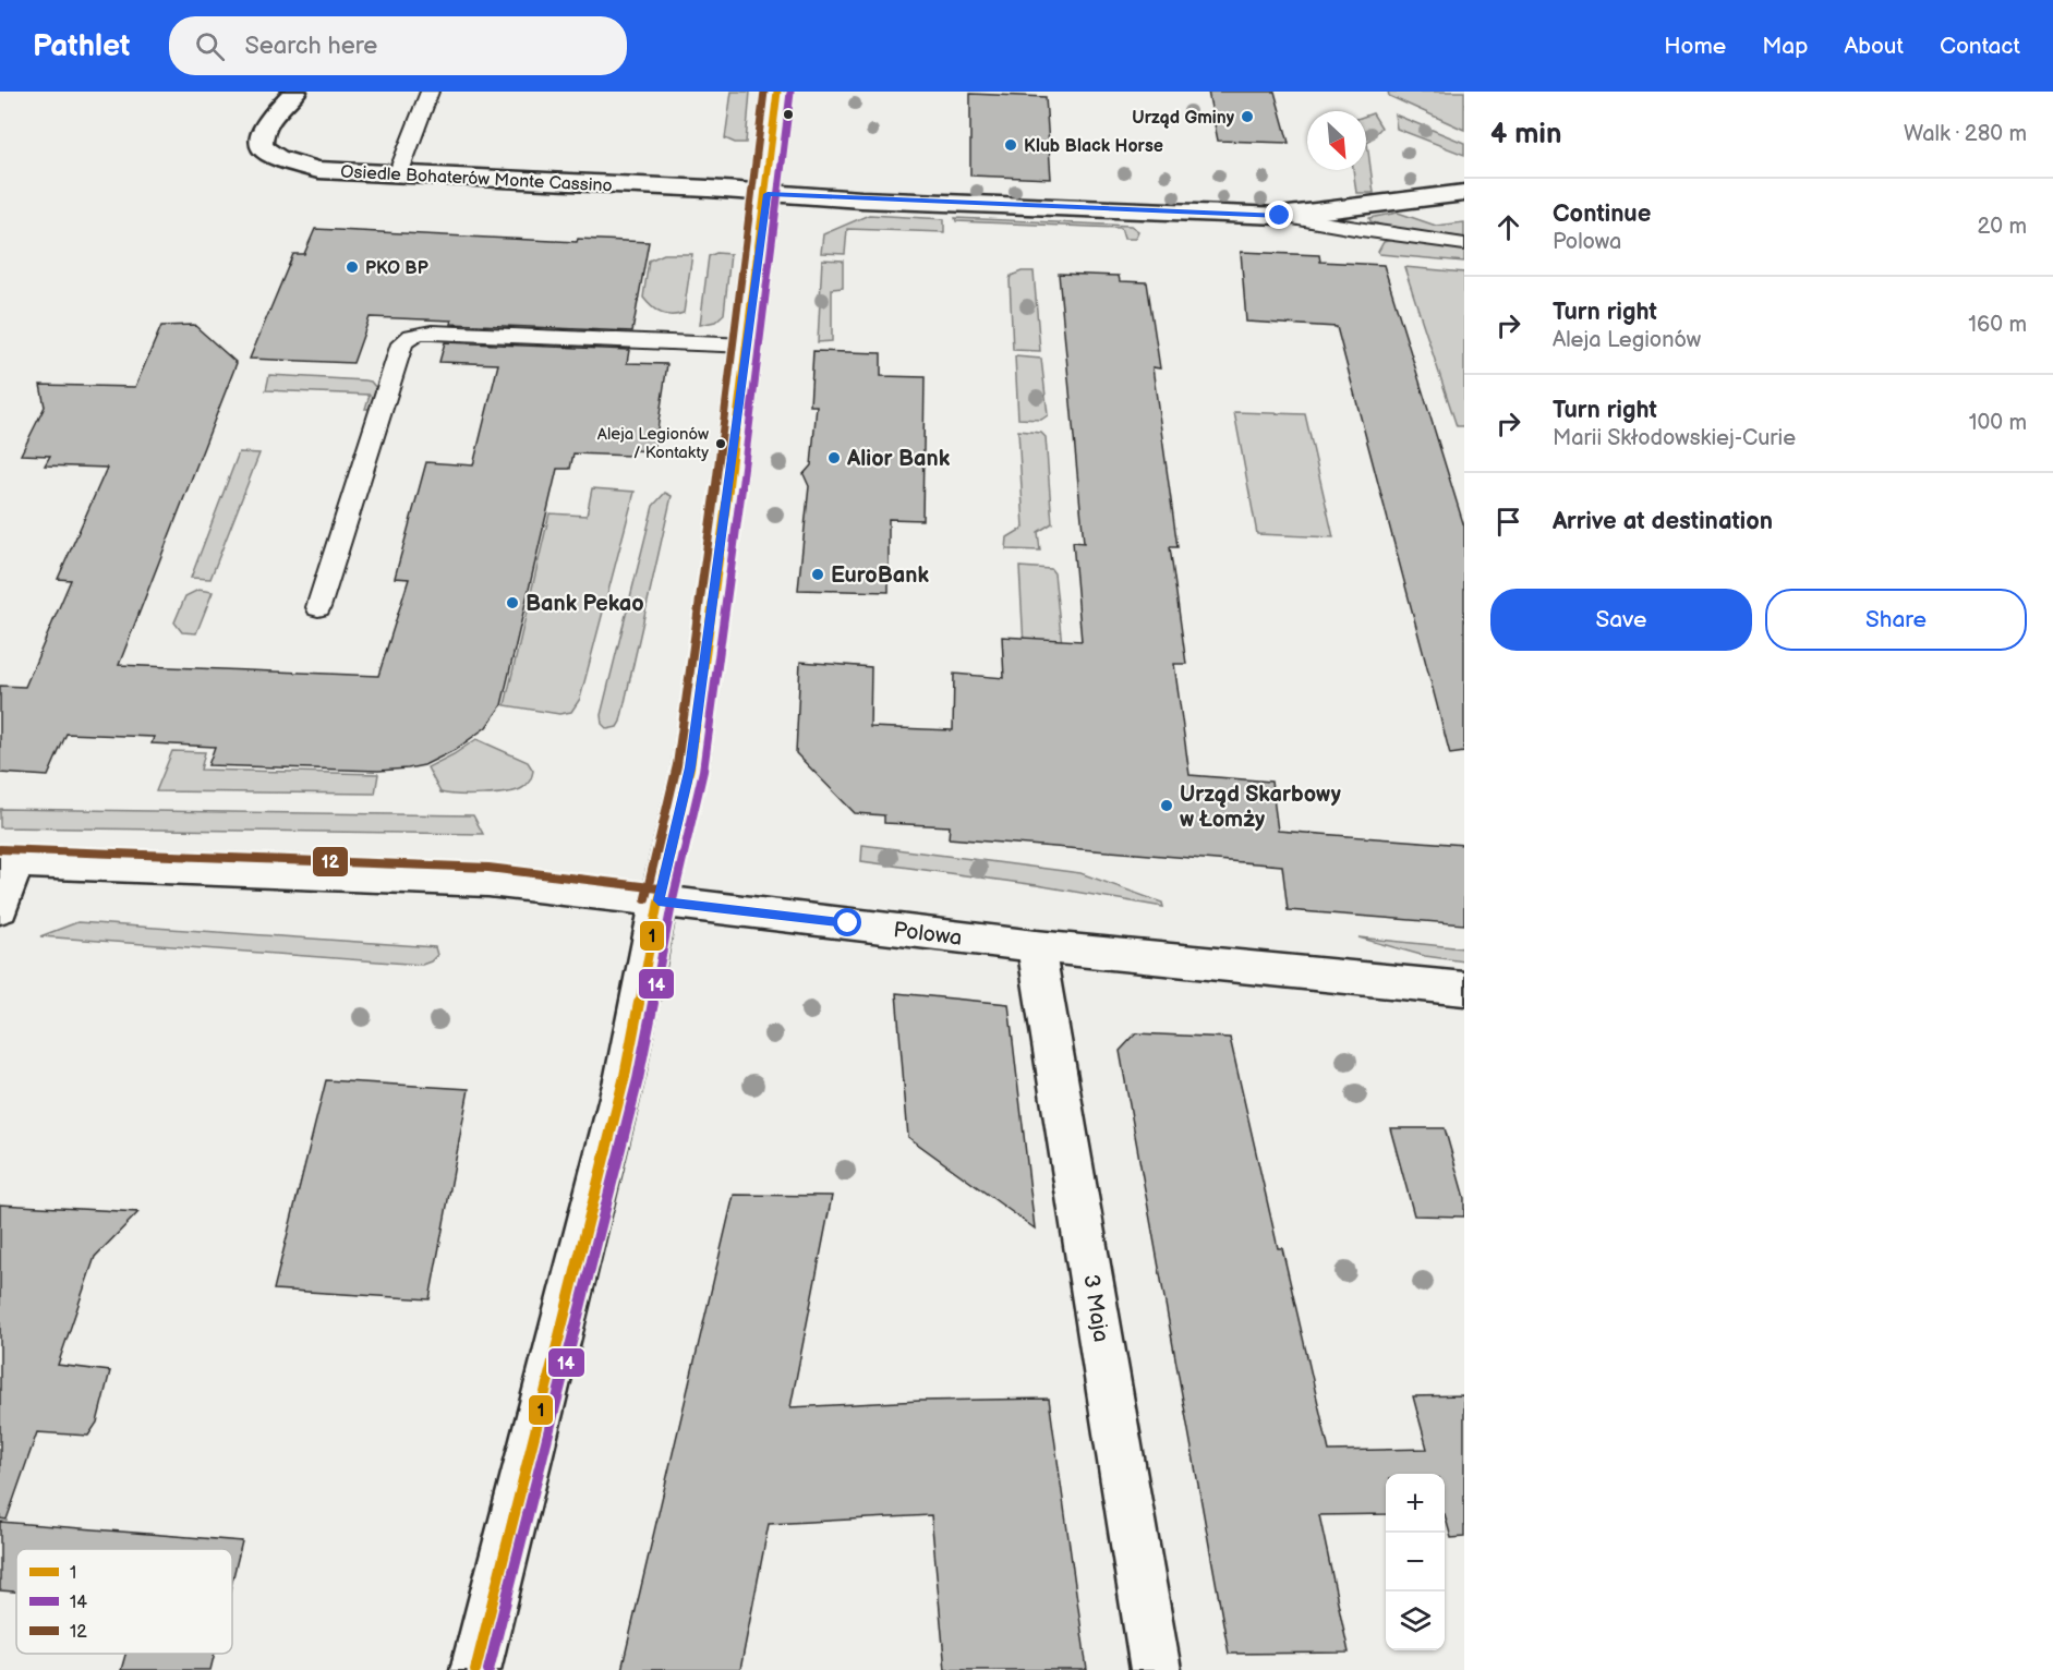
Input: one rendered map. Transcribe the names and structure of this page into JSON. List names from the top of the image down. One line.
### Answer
{"streets":{"street":["Osiedle Bohaterów Monte Cassino","Polowa","3 Maja"]},"crossings":[["Polowa","3 Maja"]],"places":["Urząd Gminy","Klub Black Horse","PKO BP","Aleja Legionów / Kontakty","Alior Bank","EuroBank","Bank Pekao","Urząd Skarbowy w Łomży"],"lines":["transit line 1","transit line 12","transit line 14"],"legend":["1","14","12"],"north":"bottom right","page":{"header":"Pathlet","search":"Search here","nav":["Home","Map","About","Contact"],"heading":["4 min","Walk · 280 m"],"list":[["Continue","Polowa","20 m"],["Turn right","Aleja Legionów","160 m"],["Turn right","Marii Skłodowskiej-Curie","100 m"],"Arrive at destination"],"buttons":["Save","Share"],"map_buttons":["+","−"]}}
